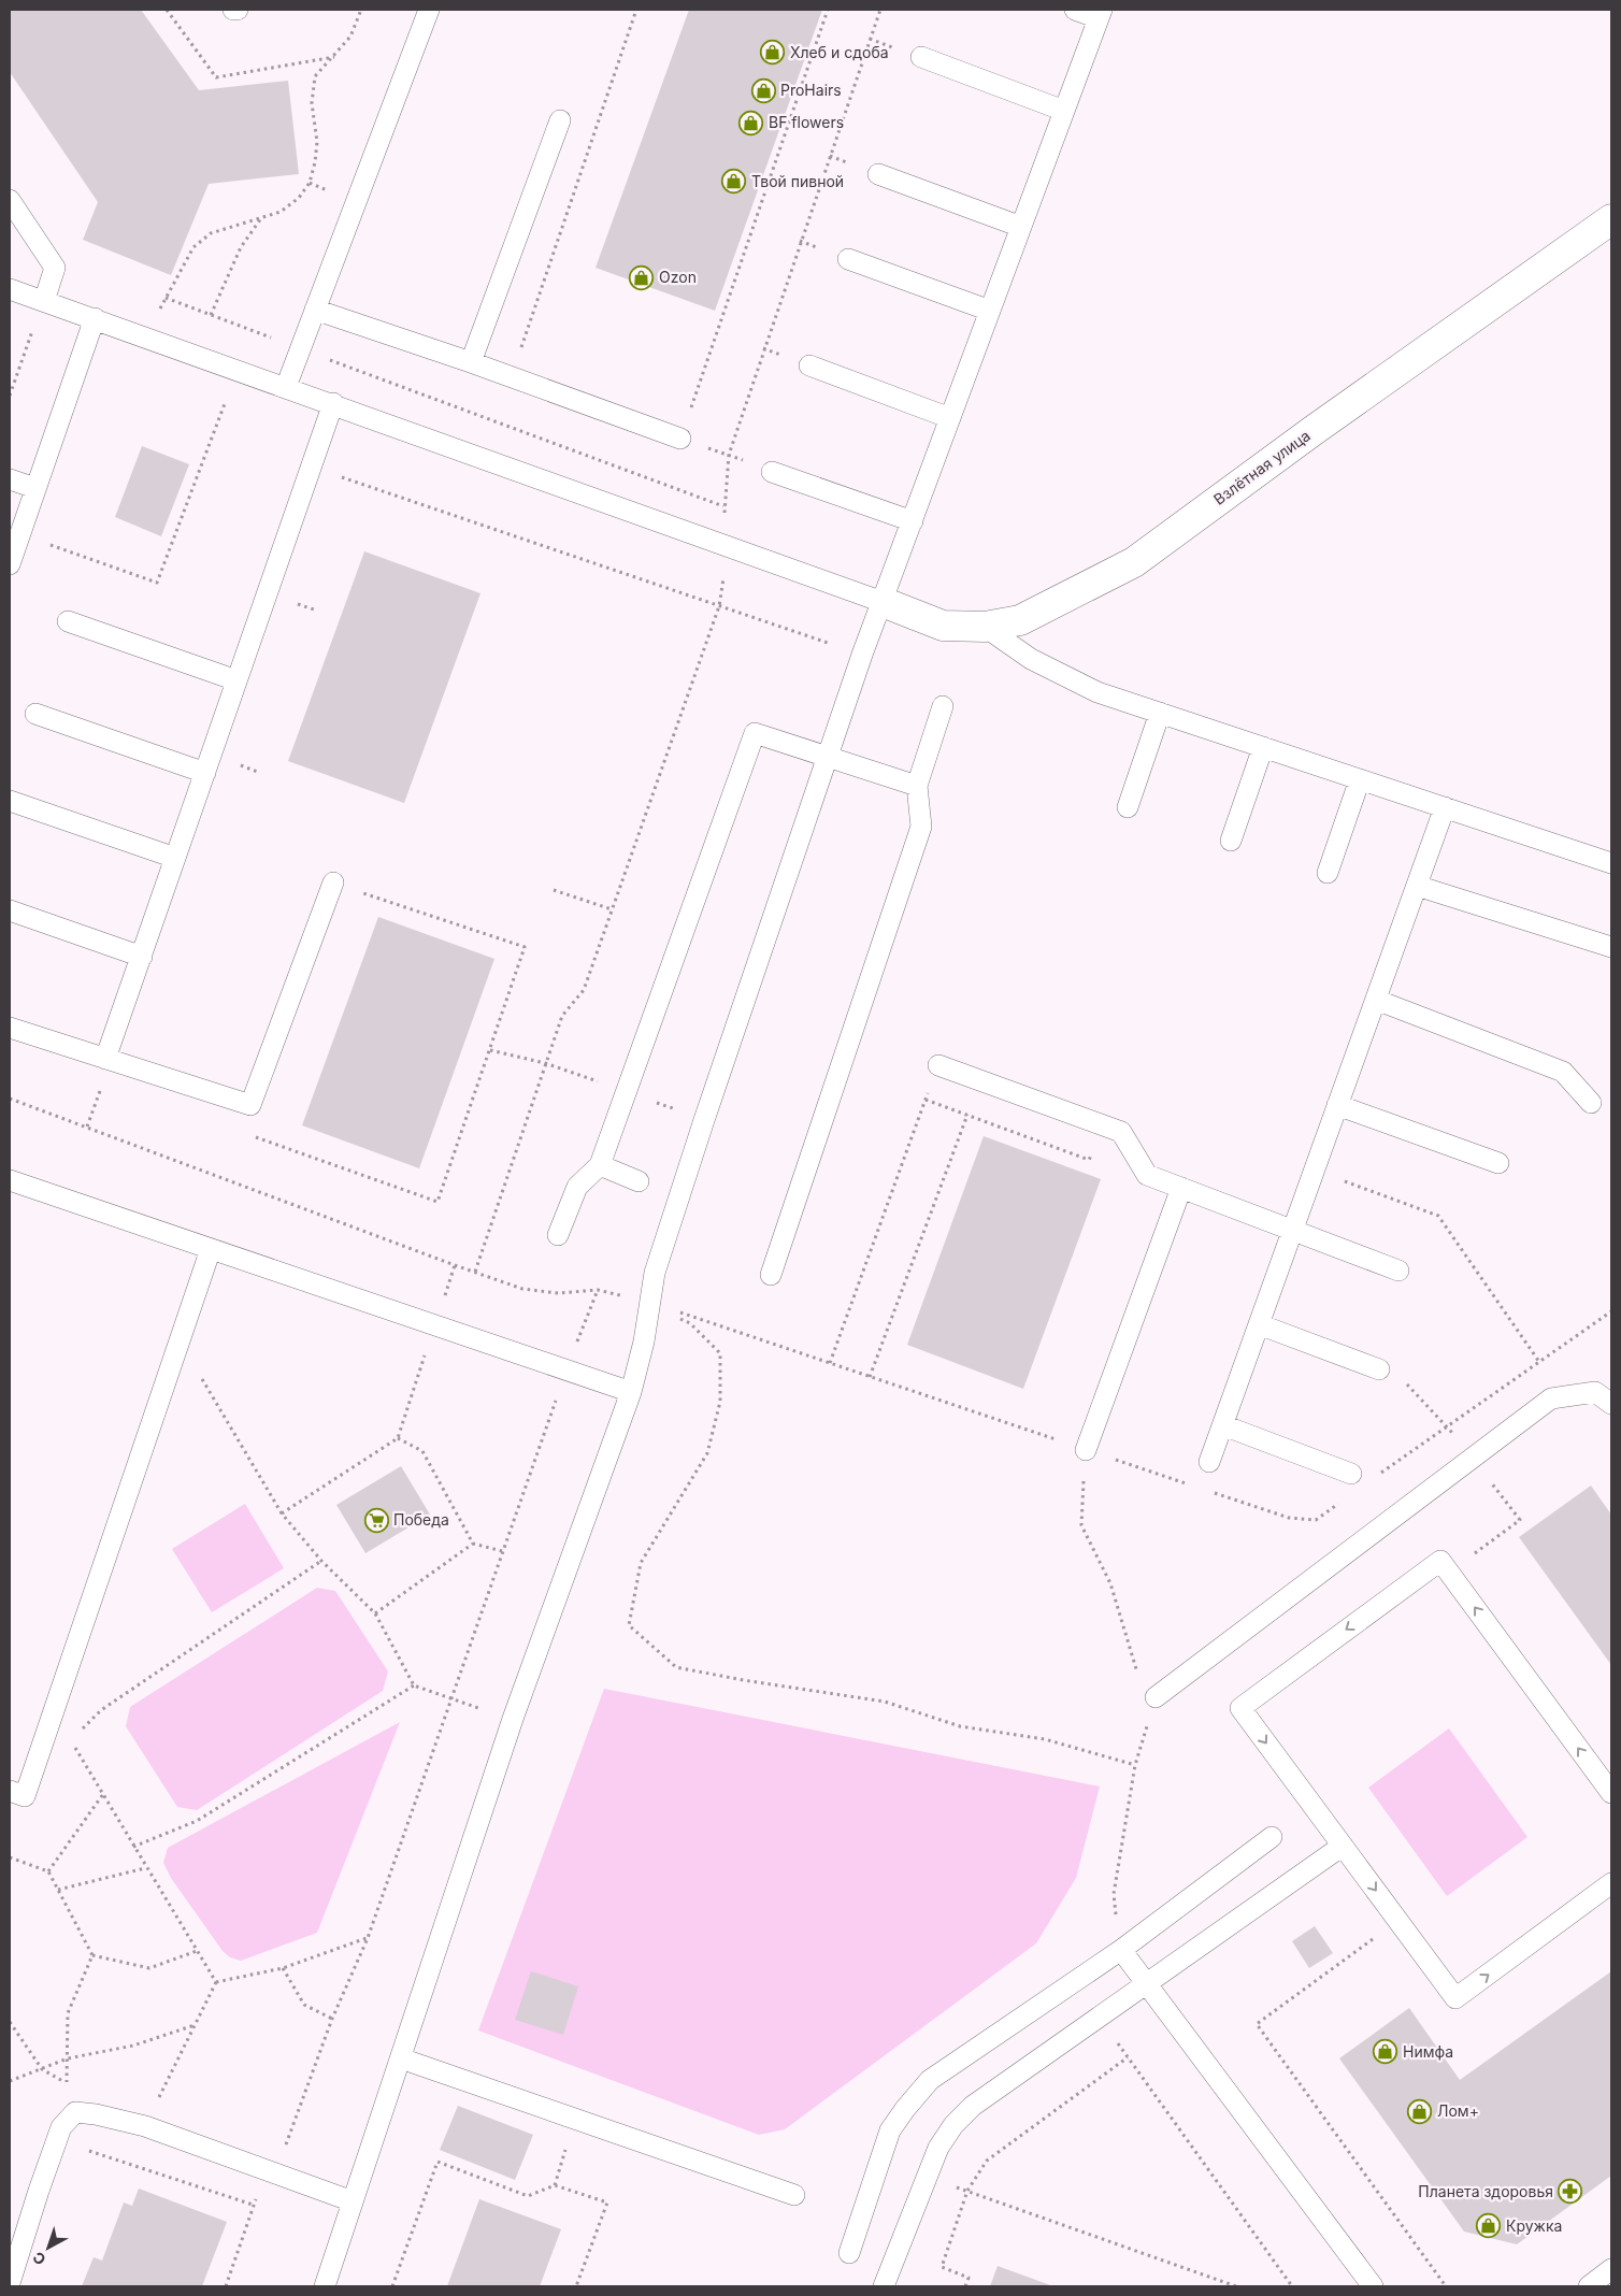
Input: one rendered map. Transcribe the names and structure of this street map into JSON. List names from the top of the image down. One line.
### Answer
{"streets":{"street":["Взлётная улица"]},"places":{"shop":["Хлеб и сдоба","ProHairs","BF flowers","Твой пивной","Ozon","Нимфа","Лом+","Кружка"],"supermarket":["Победа"],"pharmacy":["Планета здоровья"]},"north":"bottom left"}
